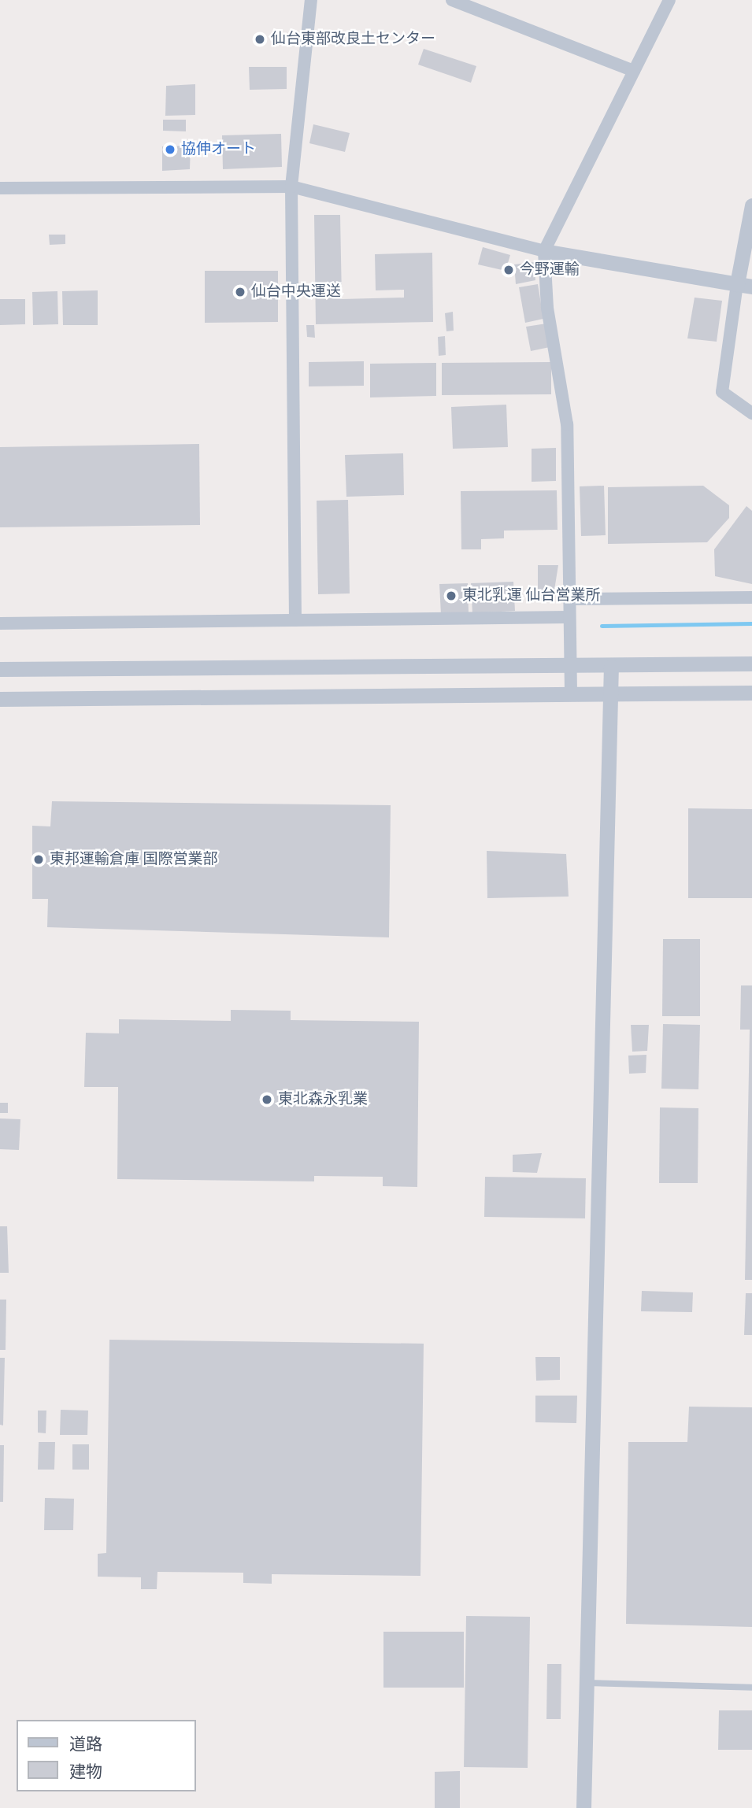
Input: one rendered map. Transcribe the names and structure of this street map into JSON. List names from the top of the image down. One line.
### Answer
{"places":["仙台東部改良土センター","協伸オート","今野運輸","仙台中央運送","東北乳運 仙台営業所","東邦運輸倉庫 国際営業部","東北森永乳業"],"legend":["道路","建物"]}
